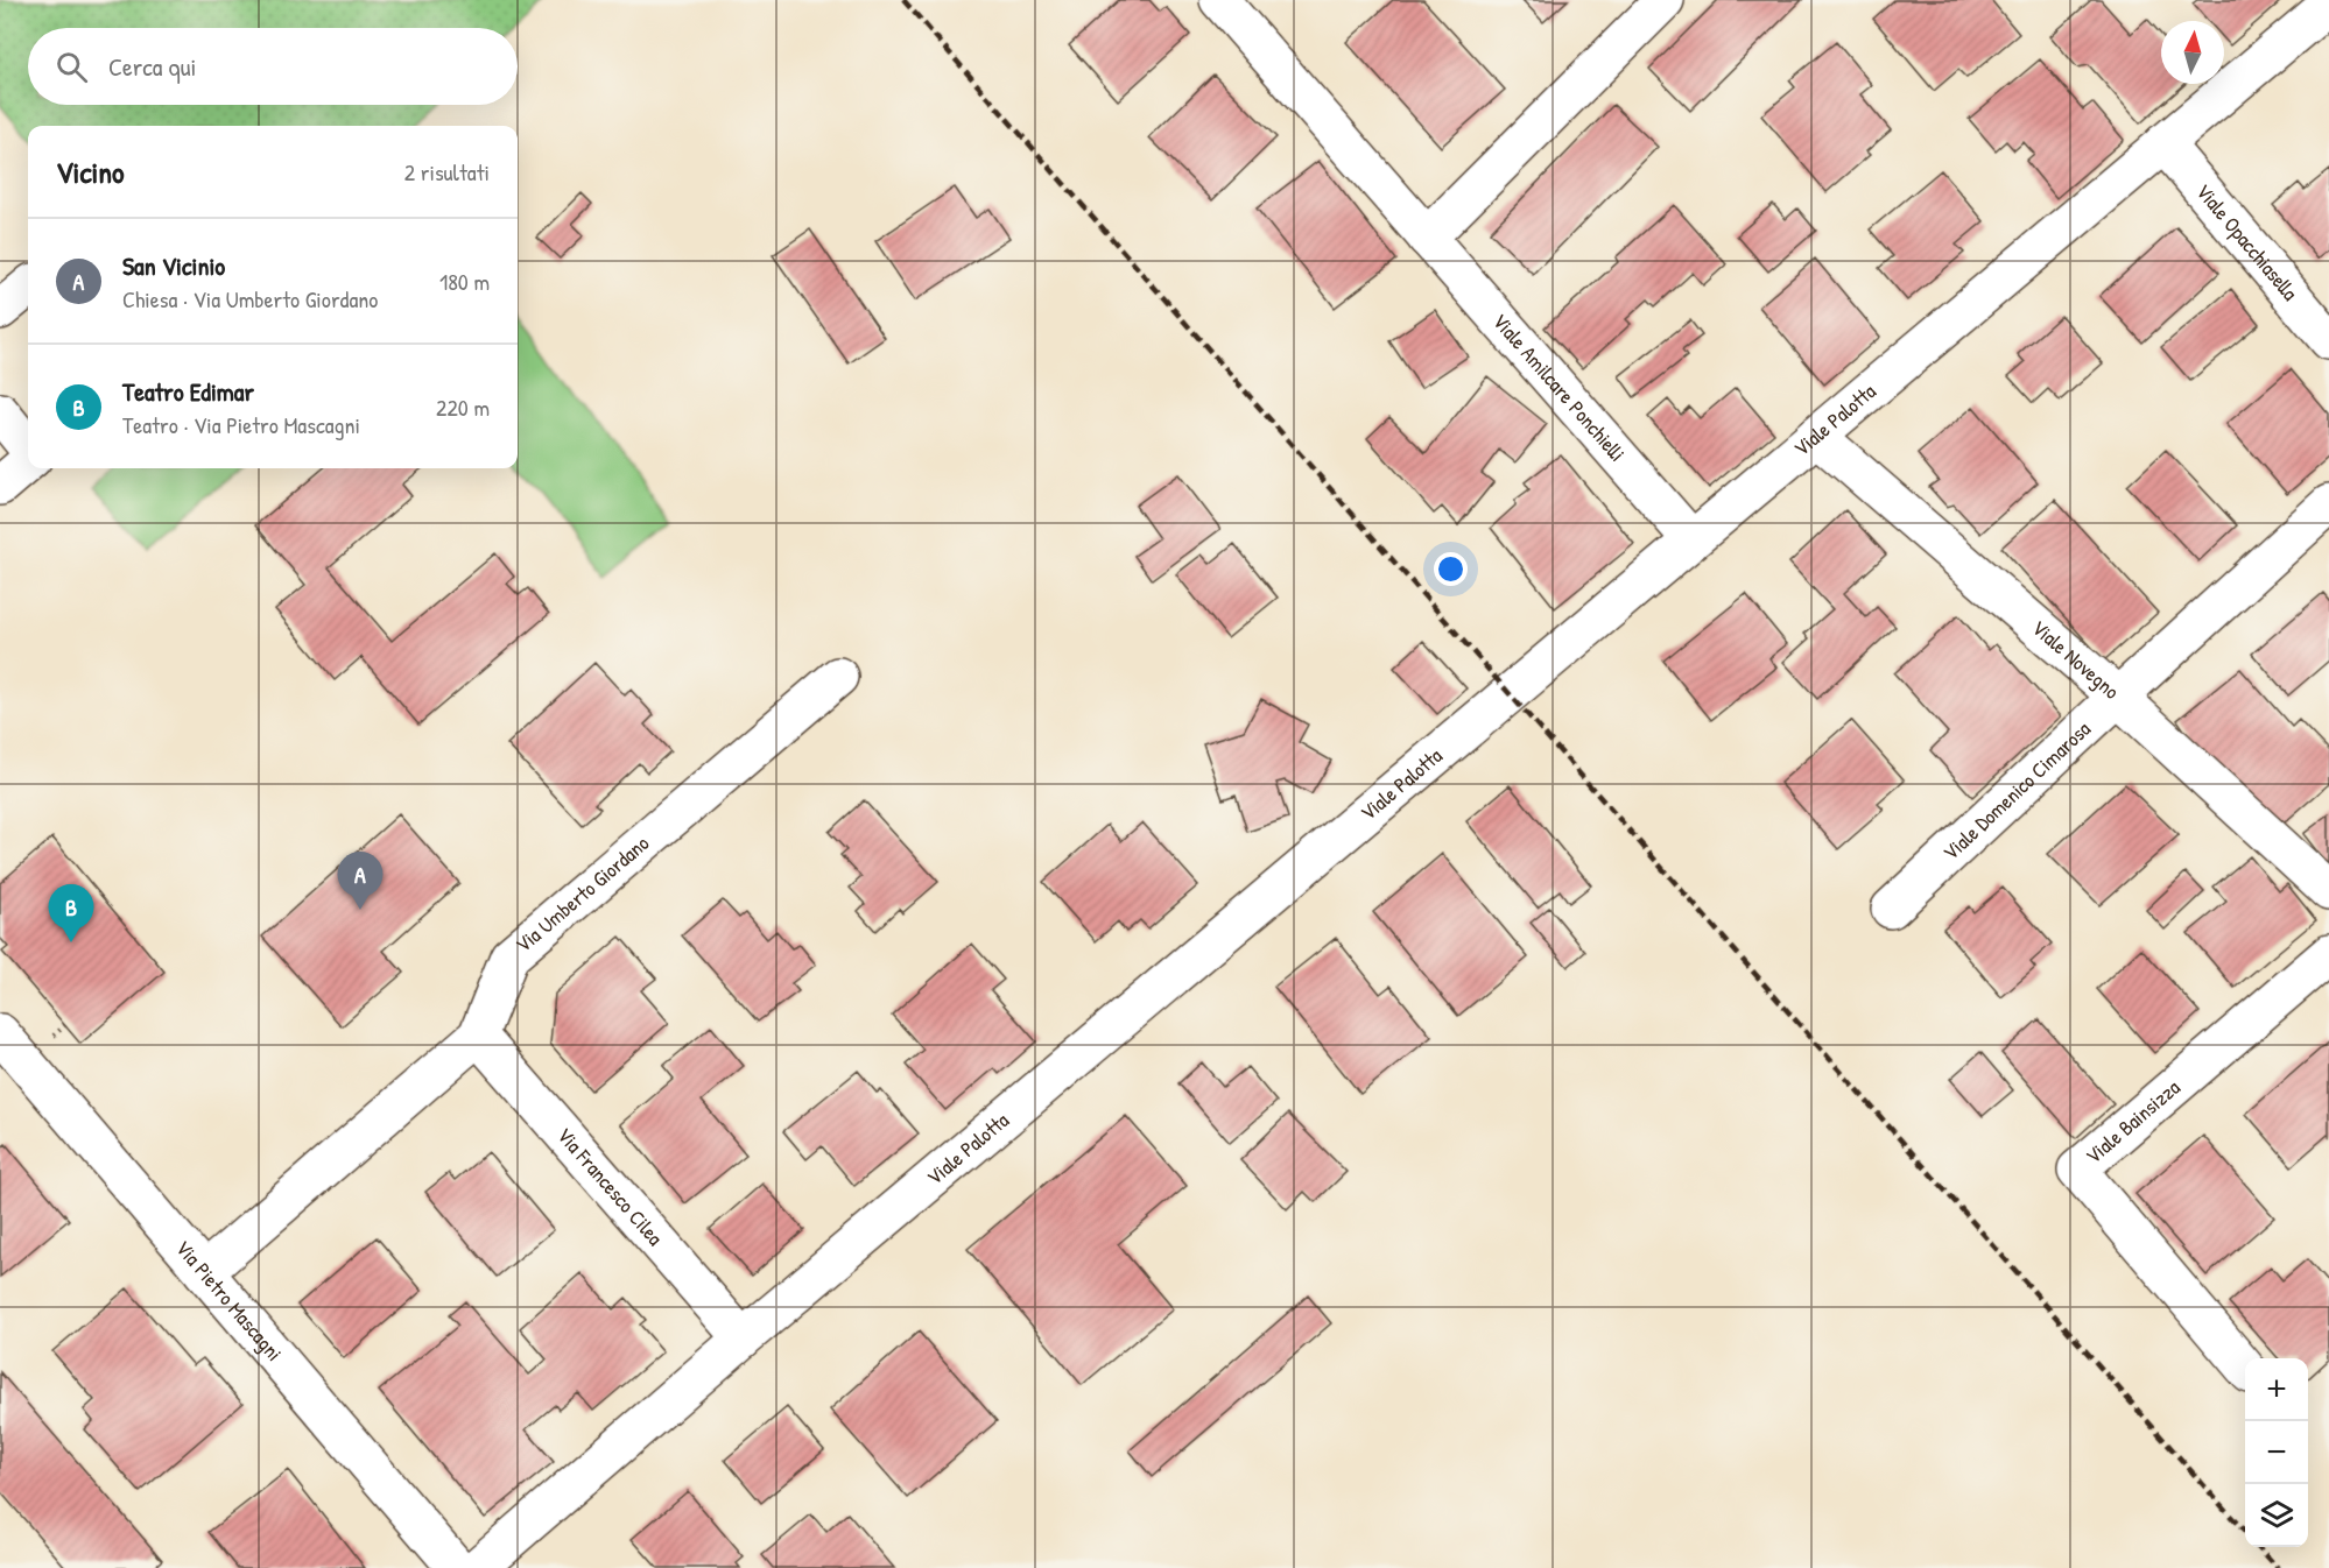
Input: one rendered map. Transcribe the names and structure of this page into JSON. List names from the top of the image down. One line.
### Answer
{"streets":{"street":["Viale Opacchiasella","Viale Amilcare Ponchielli","Viale Palotta","Viale Novegno","Viale Domenico Cimarosa","Via Umberto Giordano","Viale Bainsizza","Via Francesco Cilea","Via Pietro Mascagni"]},"crossings":[["Viale Opacchiasella","Viale Palotta"],["Viale Amilcare Ponchielli","Viale Palotta"],["Viale Palotta","Viale Novegno"],["Viale Palotta","Via Francesco Cilea"],["Viale Novegno","Viale Domenico Cimarosa"],["Via Umberto Giordano","Via Francesco Cilea"],["Via Umberto Giordano","Via Pietro Mascagni"]],"north":"top","page":{"search":"Cerca qui","heading":["Vicino","2 risultati"],"list":[{"mark":"A","name":"San Vicinio","note":"Chiesa · Via Umberto Giordano","value":"180 m"},{"mark":"B","name":"Teatro Edimar","note":"Teatro · Via Pietro Mascagni","value":"220 m"}],"pins":["A","B"],"map_buttons":["+","−"]}}
